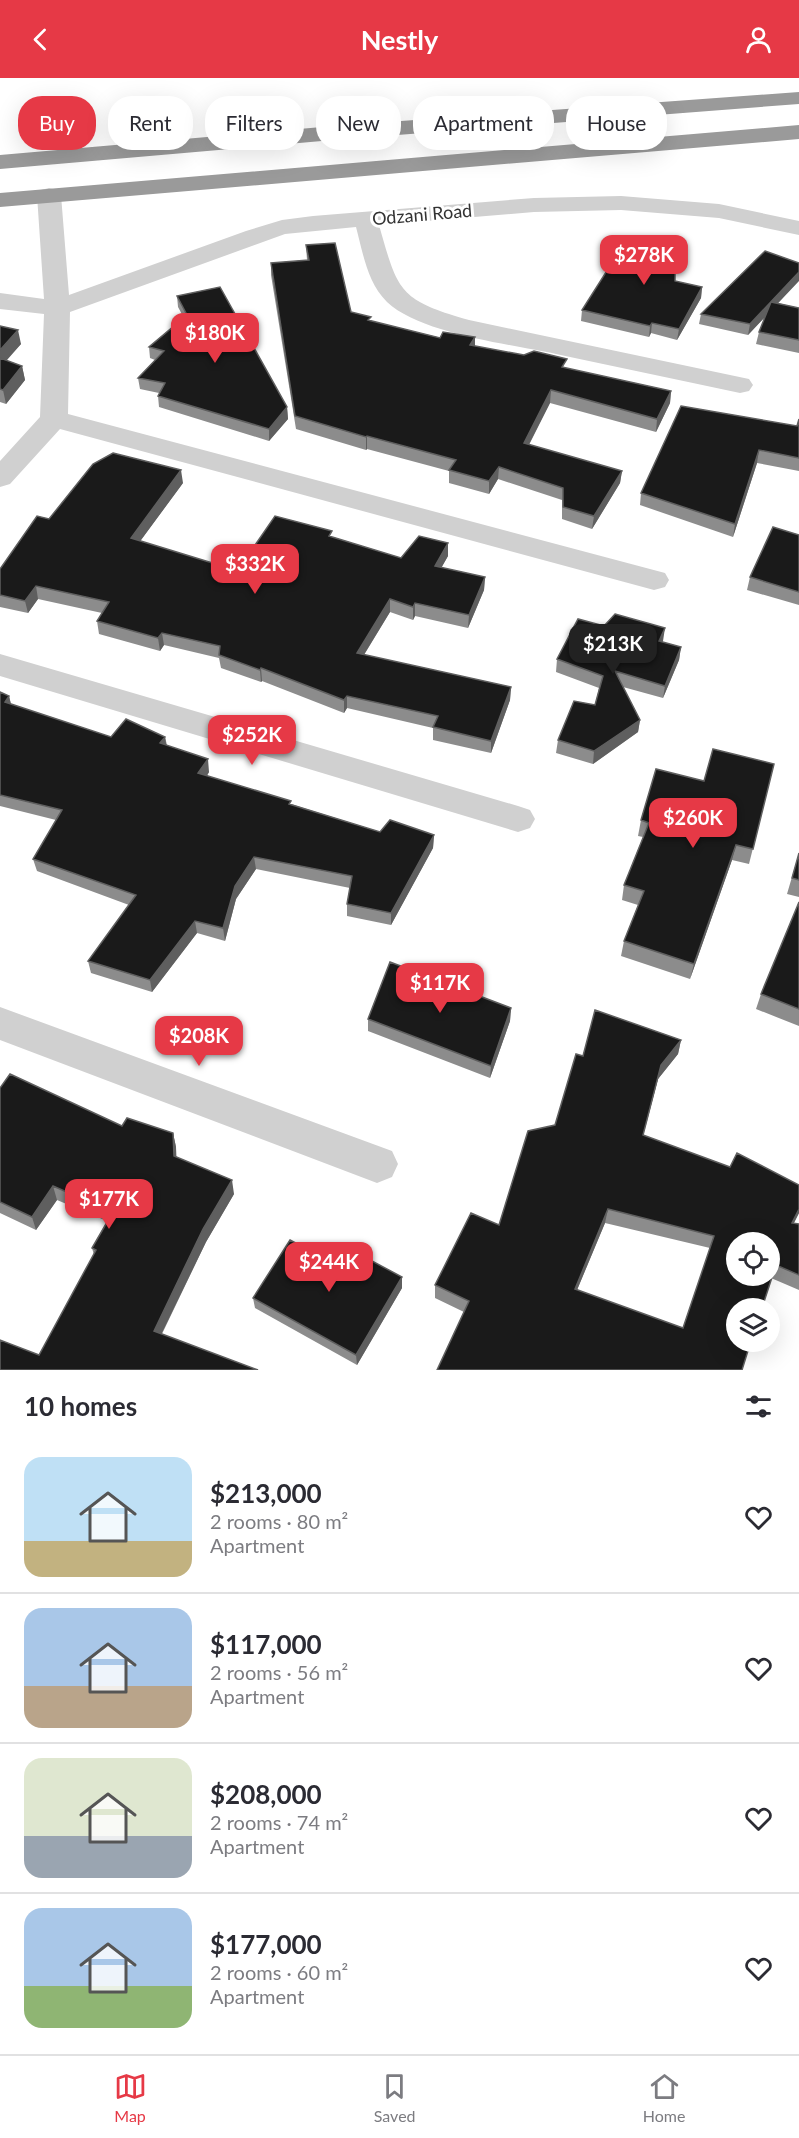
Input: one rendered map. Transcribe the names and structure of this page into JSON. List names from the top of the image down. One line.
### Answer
{"streets":{"street":["Odzani Road"]},"page":{"header":"Nestly","chip":["Buy","Rent","Filters","New","Apartment","House"],"price":["$278K","$180K","$332K","$213K","$252K","$260K","$117K","$208K","$177K","$244K"],"heading":"10 homes","list":[{"name":"$213,000","note":"2 rooms · 80 m² · Apartment"},{"name":"$117,000","note":"2 rooms · 56 m² · Apartment"},{"name":"$208,000","note":"2 rooms · 74 m² · Apartment"},{"name":"$177,000","note":"2 rooms · 60 m² · Apartment"}],"tabs":["Map","Saved","Home"]}}
